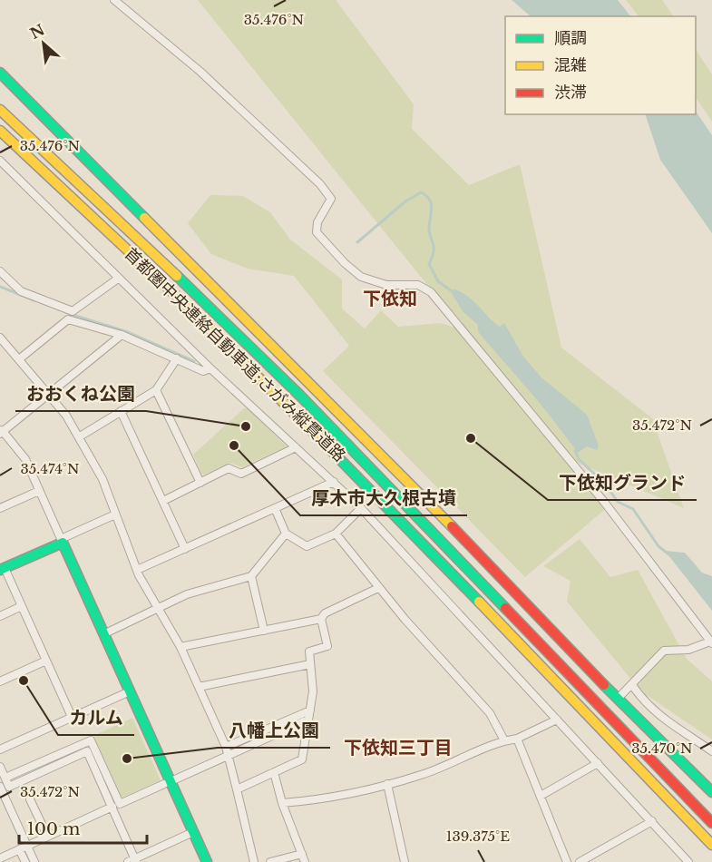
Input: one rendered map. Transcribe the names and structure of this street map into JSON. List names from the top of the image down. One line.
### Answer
{"streets":{"main road":["首都圏中央連絡自動車道;さがみ縦貫道路"]},"districts":["下依知","下依知三丁目"],"places":["おおくね公園","下依知グランド","厚木市大久根古墳","カルム","八幡上公園"],"legend":["順調","混雑","渋滞"],"scale_bar":"100 m","north":"top left","coordinates":["35.476°N","35.472°N","35.474°N","35.470°N","139.375°E"]}
